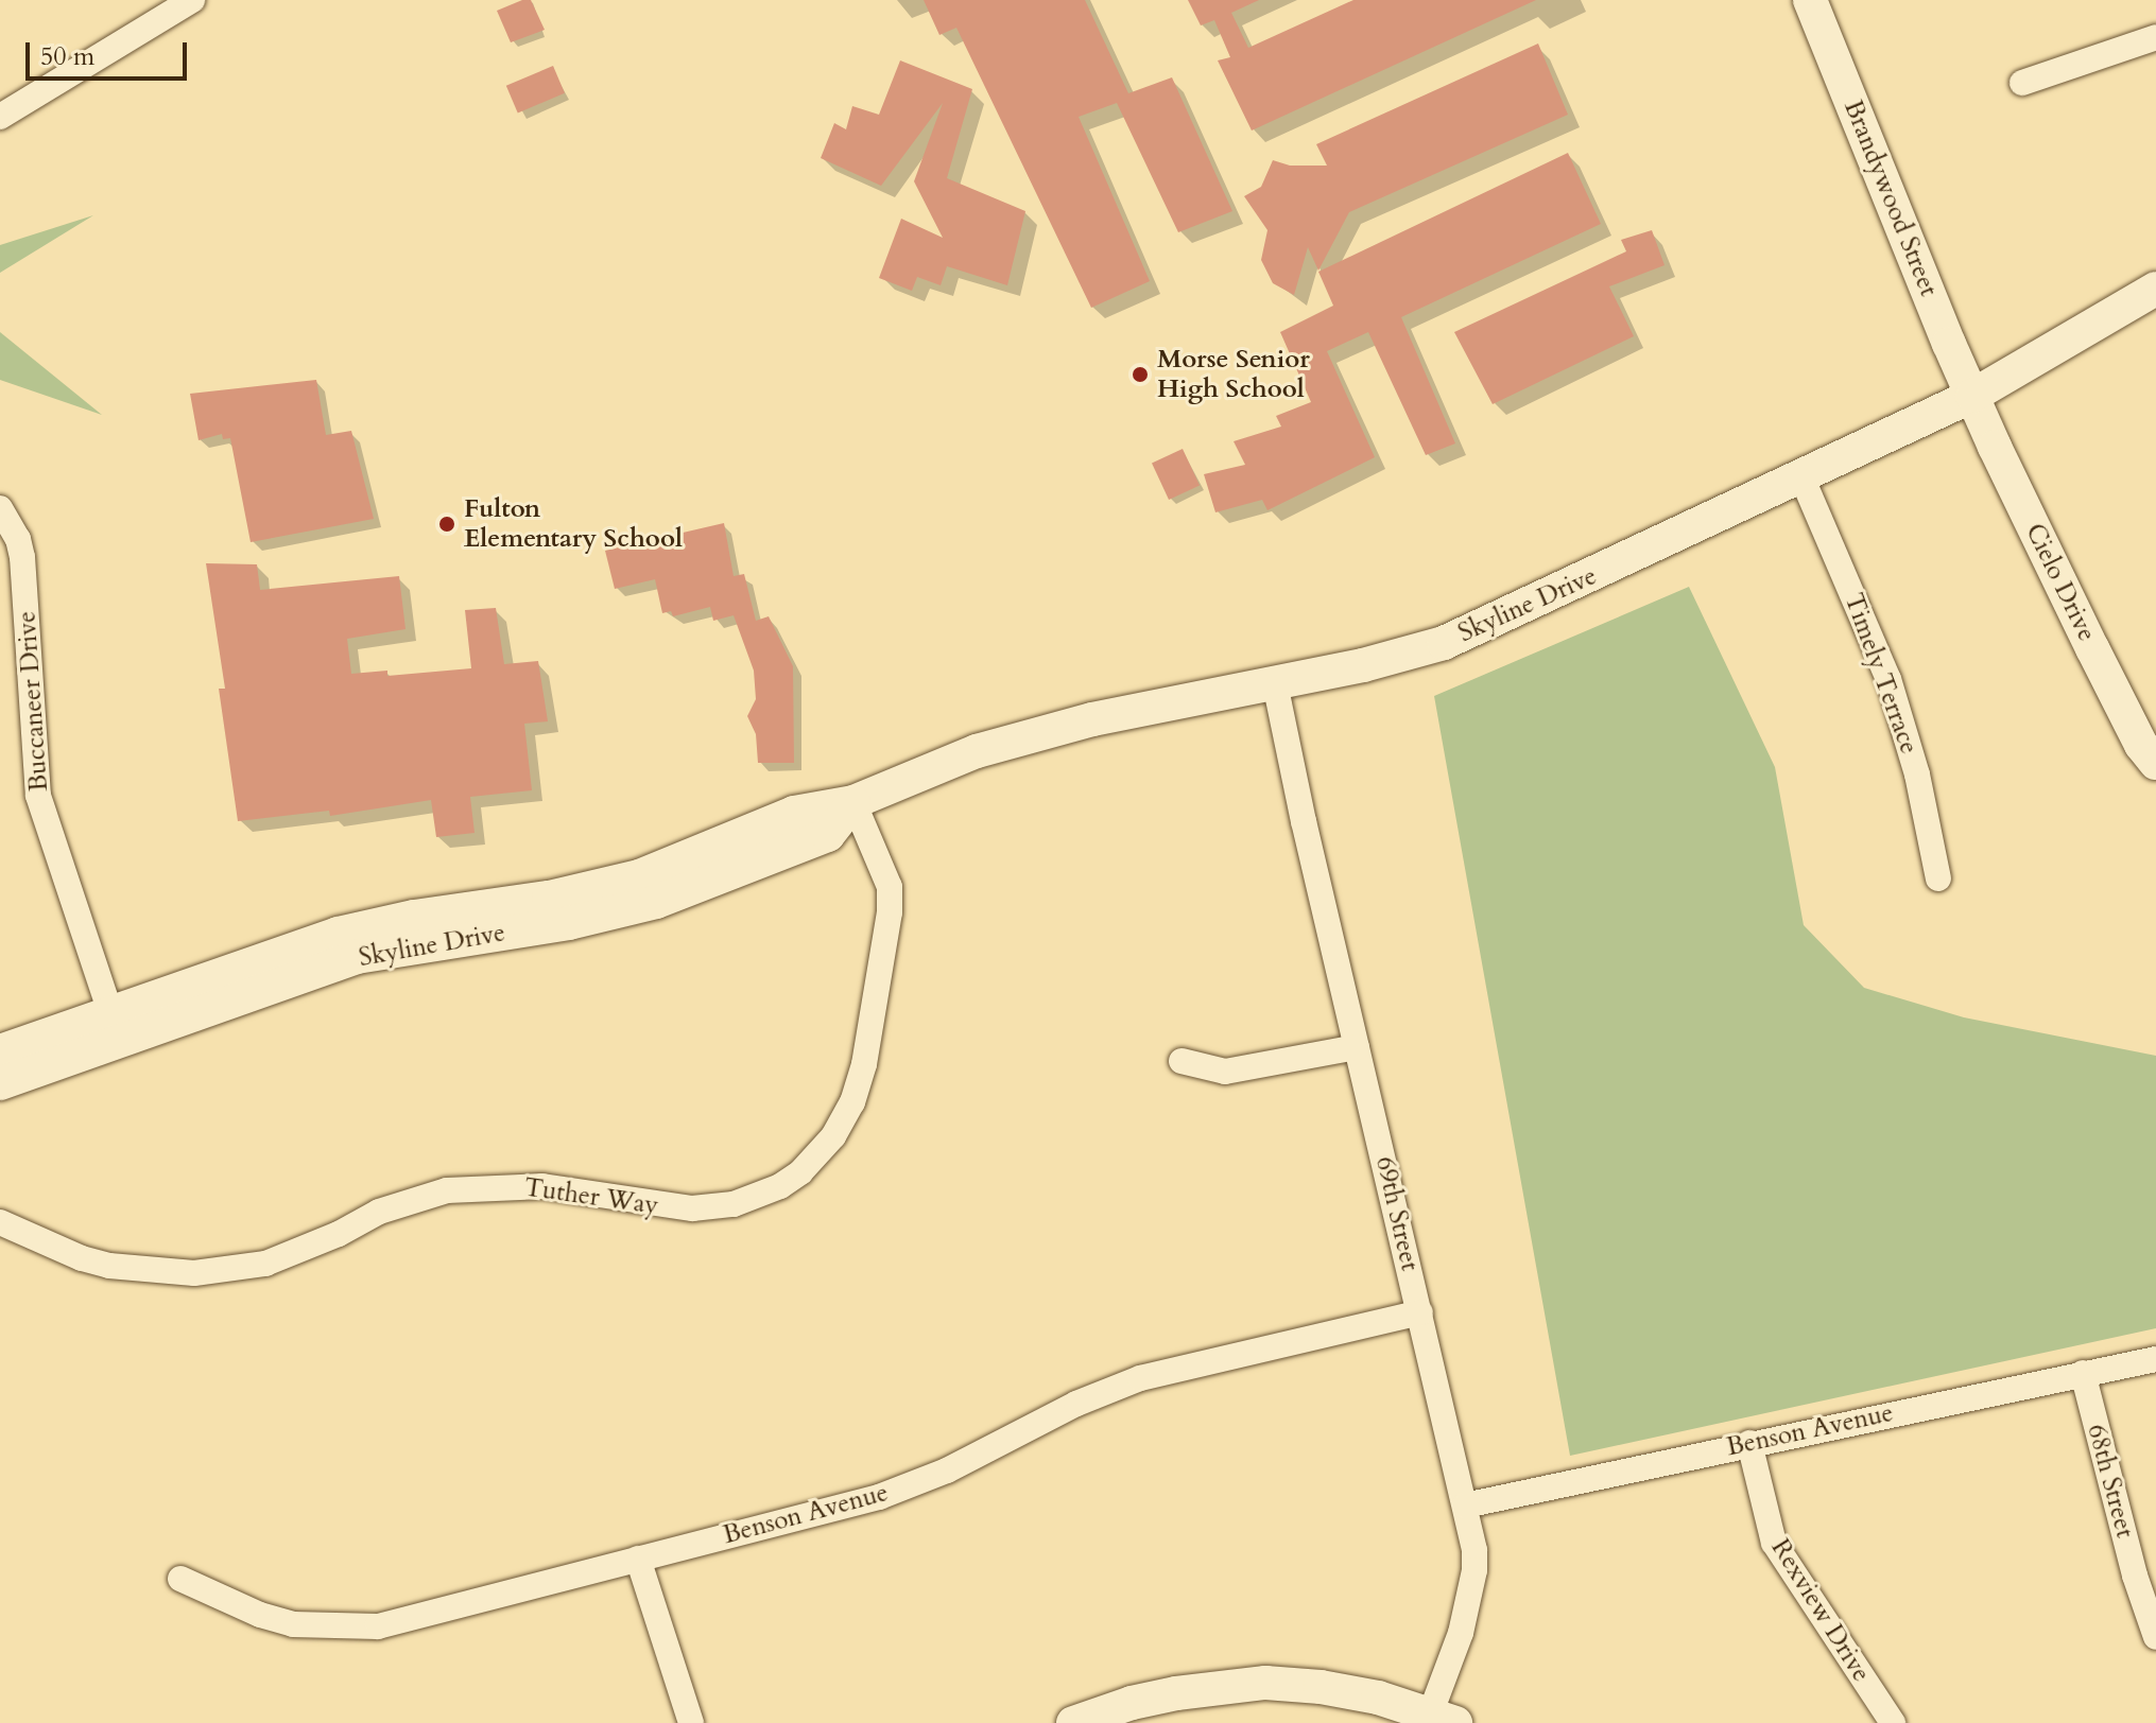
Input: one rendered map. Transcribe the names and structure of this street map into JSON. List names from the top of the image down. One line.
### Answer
{"streets":{"main road":["Brandywood Street","Cielo Drive","Skyline Drive"],"street":["Timely Terrace","Buccaneer Drive","Tuther Way","69th Street","Benson Avenue","68th Street","Rexview Drive"]},"crossings":[["Brandywood Street","Cielo Drive"],["Brandywood Street","Skyline Drive"],["Cielo Drive","Skyline Drive"],["Skyline Drive","Timely Terrace"],["Skyline Drive","Buccaneer Drive"],["Skyline Drive","Tuther Way"],["Skyline Drive","69th Street"],["69th Street","Benson Avenue"],["Benson Avenue","68th Street"],["Benson Avenue","Rexview Drive"]],"places":["Morse Senior High School","Fulton Elementary School"],"scale_bar":"50 m"}
